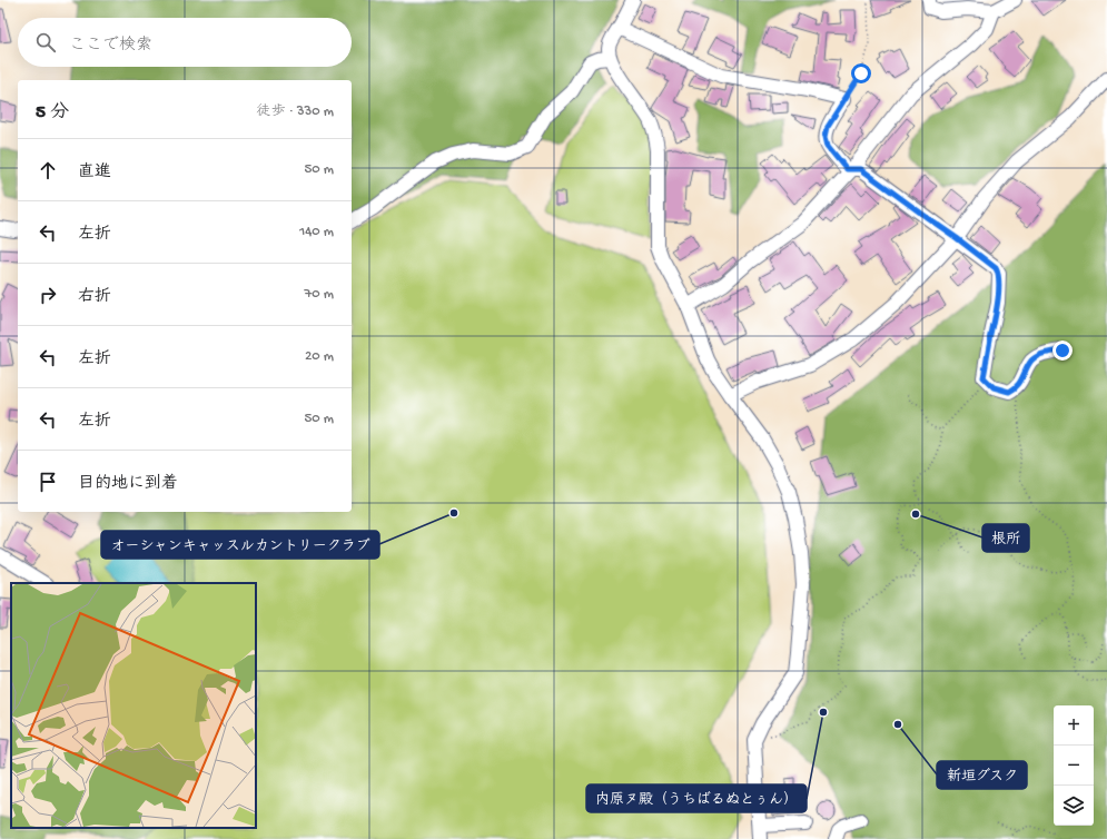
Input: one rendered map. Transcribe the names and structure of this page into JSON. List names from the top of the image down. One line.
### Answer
{"places":["オーシャンキャッスルカントリークラブ","根所","内原ヌ殿（うちばるぬとぅん）","新垣グスク"],"page":{"search":"ここで検索","heading":["5 分","徒歩 · 330 m"],"list":[["直進","50 m"],["左折","140 m"],["右折","70 m"],["左折","20 m"],["左折","50 m"],"目的地に到着"],"map_buttons":["+","−"]}}
